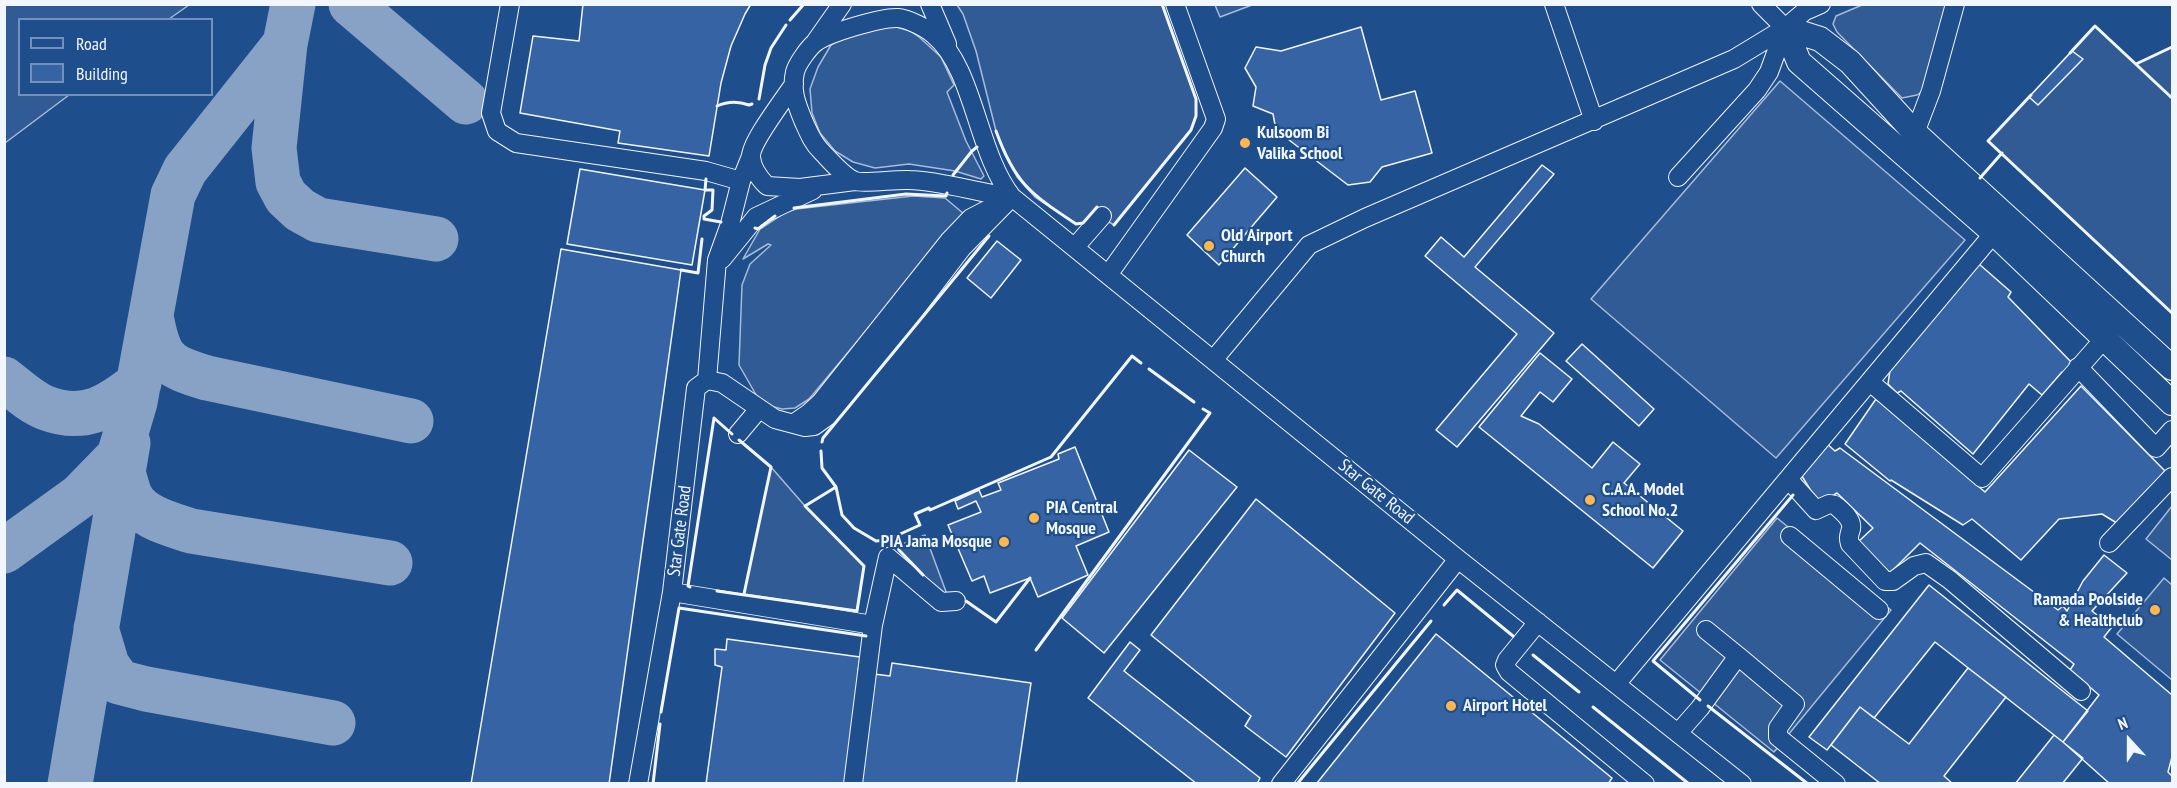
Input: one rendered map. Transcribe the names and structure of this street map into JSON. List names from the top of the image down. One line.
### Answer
{"streets":{"street":["Star Gate Road"]},"places":["Kulsoom Bi Valika School","Old Airport Church","C.A.A. Model School No.2","PIA Central Mosque","PIA Jama Mosque","Ramada Poolside & Healthclub","Airport Hotel"],"legend":["Road","Building"],"north":"top"}
